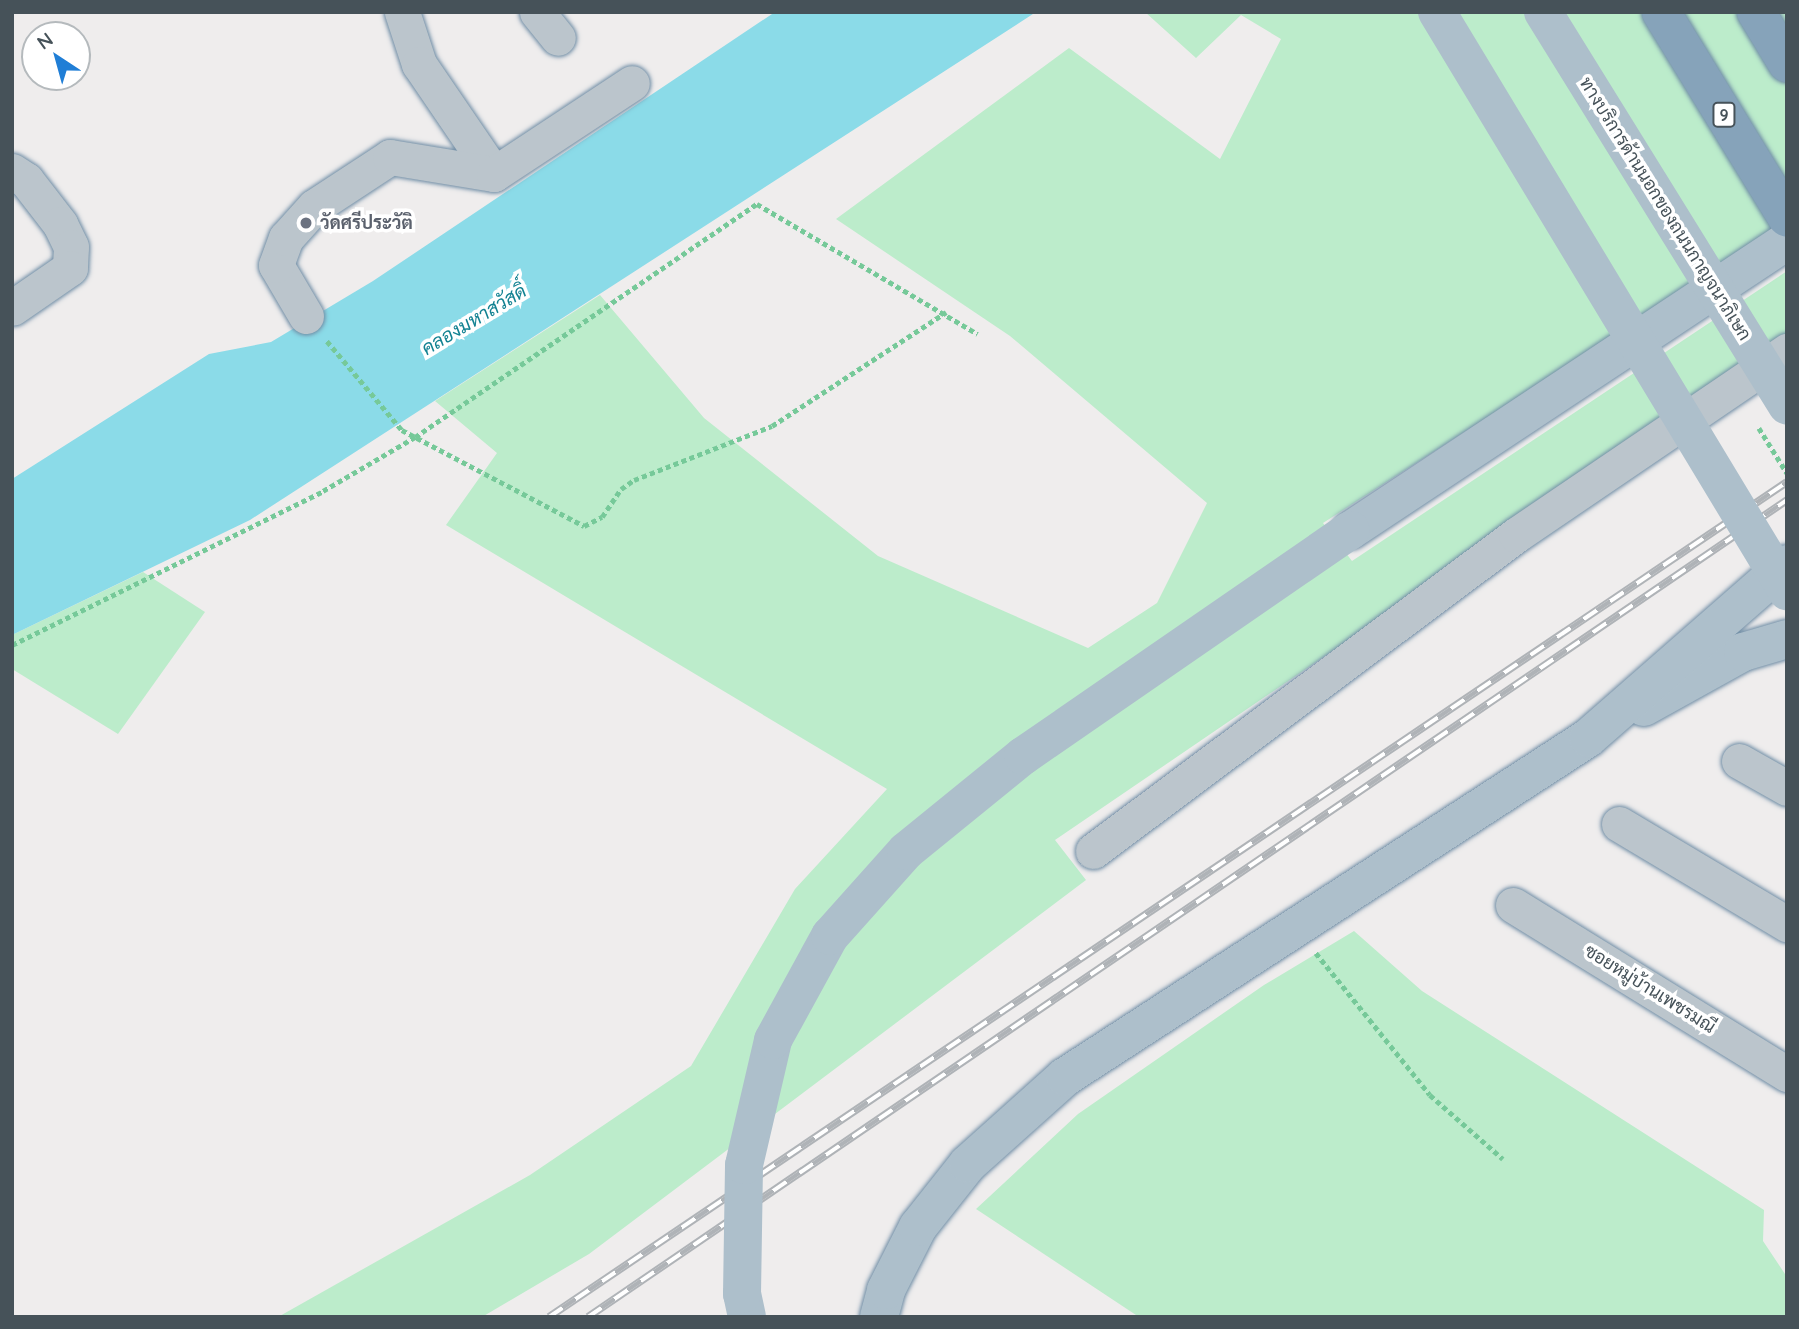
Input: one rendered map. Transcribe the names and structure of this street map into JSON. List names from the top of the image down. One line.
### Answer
{"streets":{"highway":["9"],"main road":["ทางบริการด้านนอกของถนนกาญจนาภิเษก"],"street":["ซอยหมู่บ้านเพชรมณี"]},"water":["คลองมหาสวัสดิ์"],"places":["วัดศรีประวัติ"],"north":"top left"}
